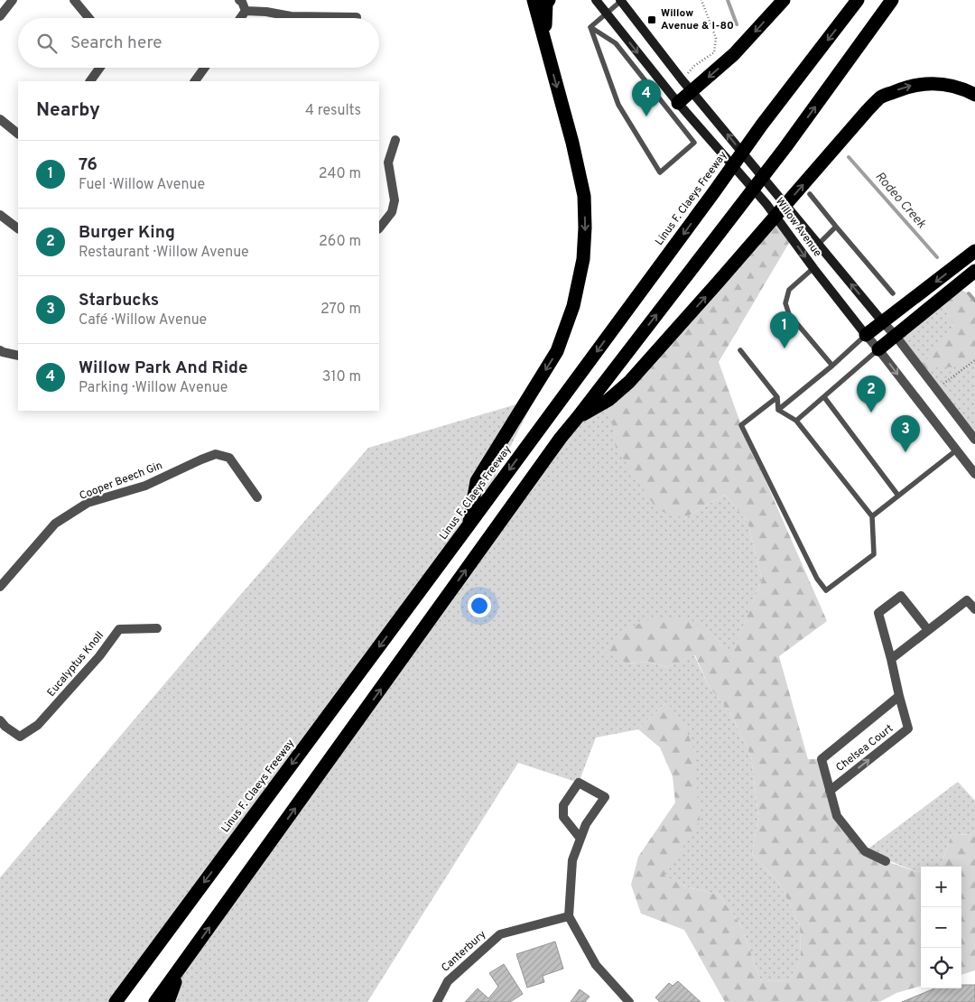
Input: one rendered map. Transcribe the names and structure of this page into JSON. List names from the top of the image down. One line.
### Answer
{"streets":{"highway":["Linus F. Claeys Freeway"],"main road":["Willow Avenue"],"street":["Cooper Beech Gin","Eucalyptus Knoll","Chelsea Court","Canterbury"]},"water":["Rodeo Creek"],"places":{"transit":["Willow Avenue & I-80"]},"page":{"search":"Search here","pins":["4","1","2","3"],"heading":["Nearby","4 results"],"list":[{"mark":"1","name":"76","note":"Fuel · Willow Avenue","value":"240 m"},{"mark":"2","name":"Burger King","note":"Restaurant · Willow Avenue","value":"260 m"},{"mark":"3","name":"Starbucks","note":"Café · Willow Avenue","value":"270 m"},{"mark":"4","name":"Willow Park And Ride","note":"Parking · Willow Avenue","value":"310 m"}],"map_buttons":["+","−"]}}
